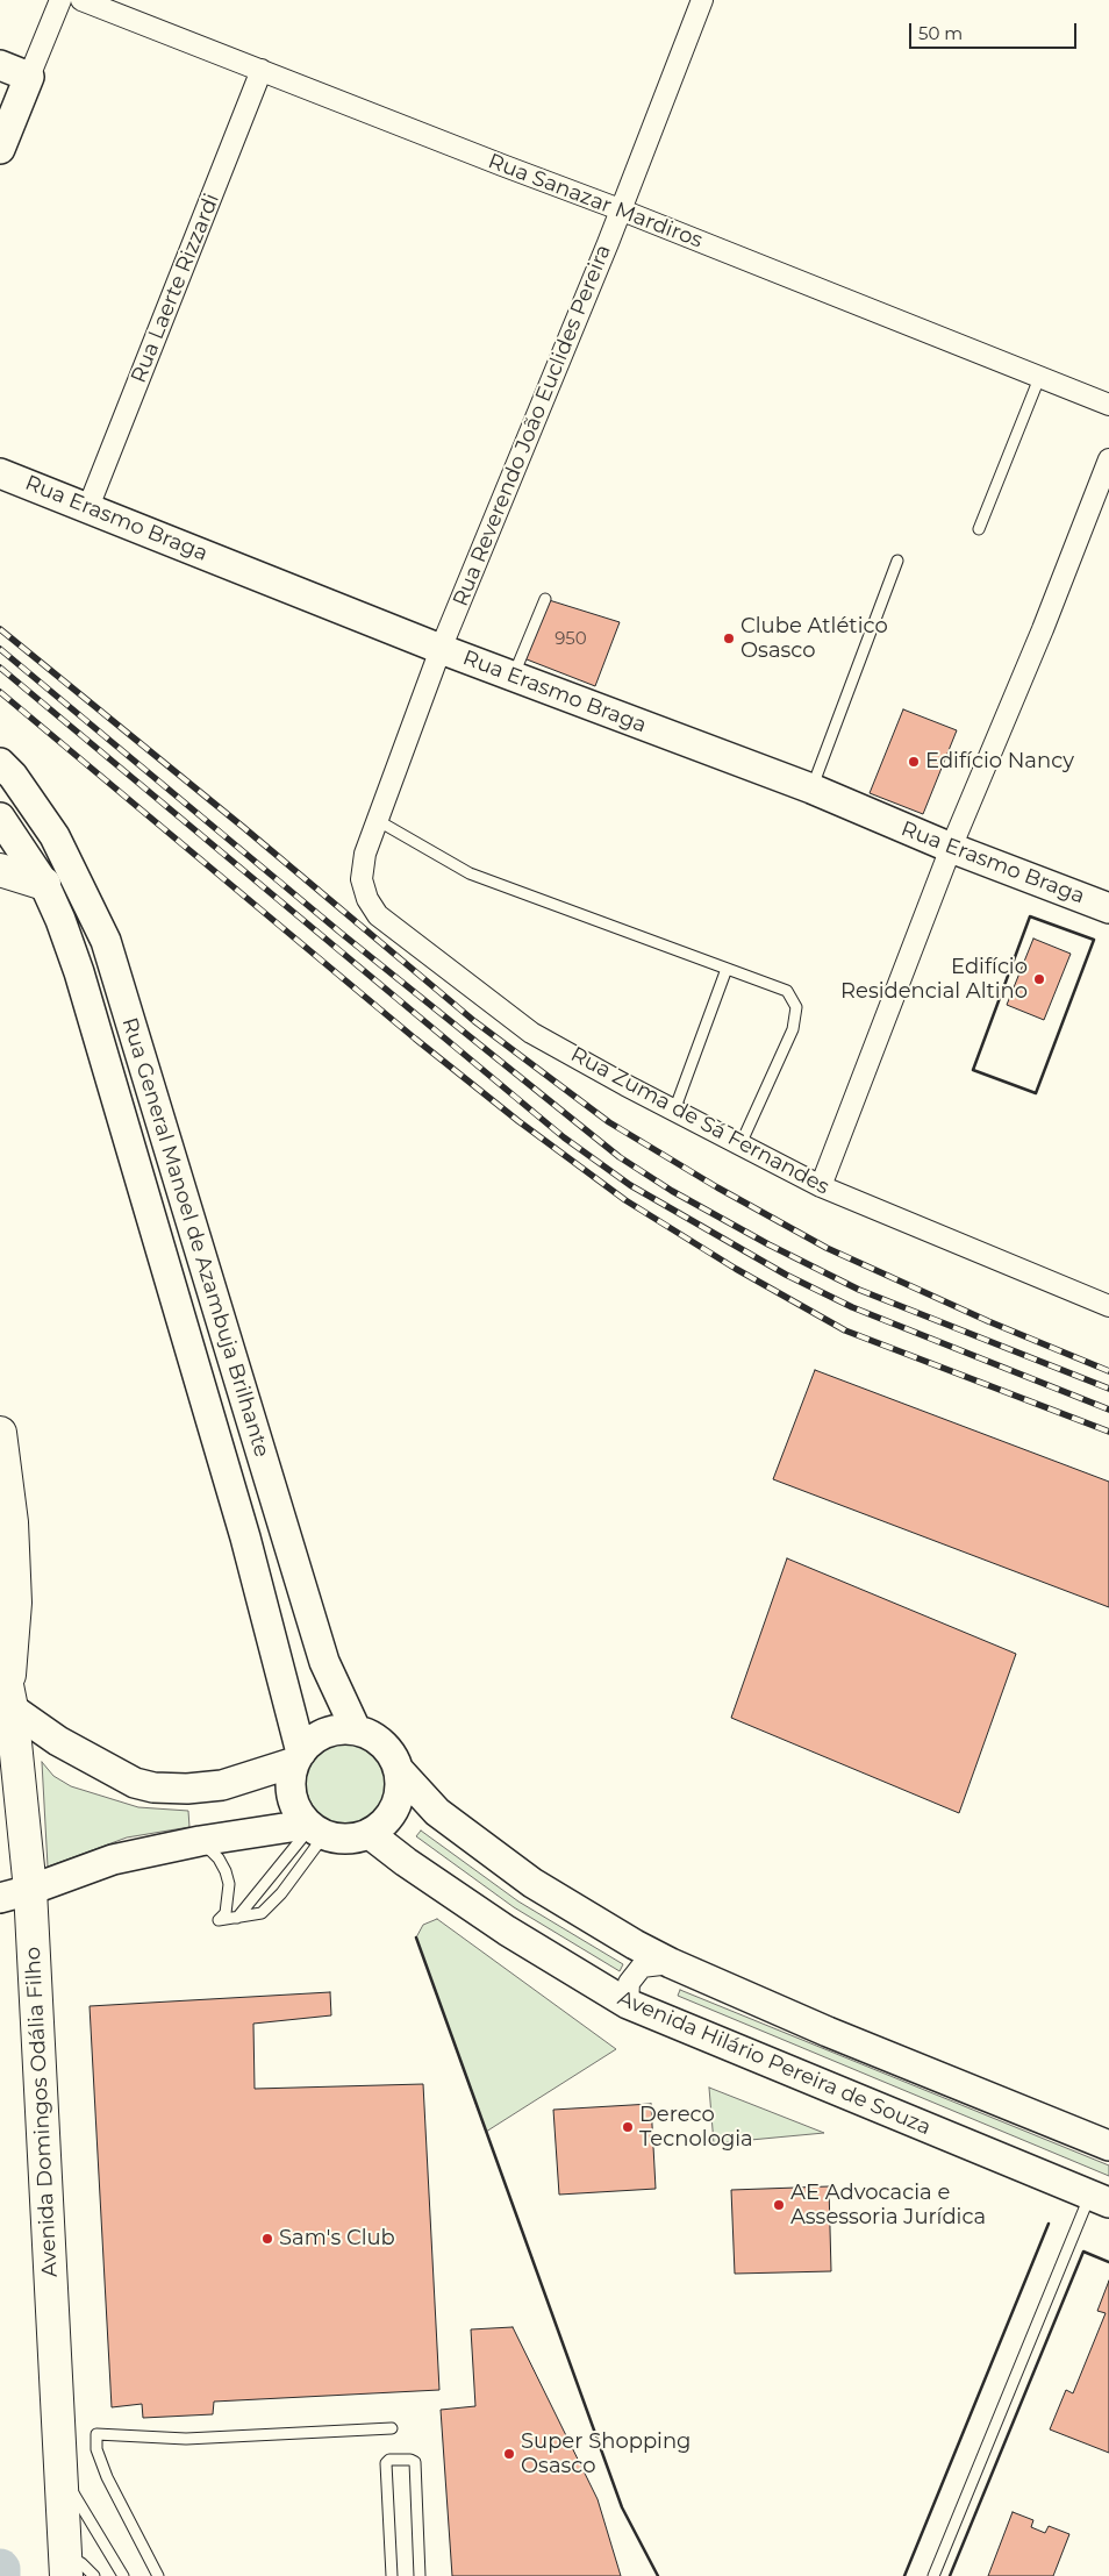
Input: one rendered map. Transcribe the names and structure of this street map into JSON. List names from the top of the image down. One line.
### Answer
{"streets":{"main road":["Rua Erasmo Braga","Rua General Manoel de Azambuja Brilhante","Avenida Hilário Pereira de Souza","Avenida Domingos Odália Filho"],"street":["Rua Sanazar Mardiros","Rua Laerte Rizzardi","Rua Reverendo João Euclides Pereira","Rua Zuma de Sá Fernandes"]},"crossings":[["Rua Sanazar Mardiros","Rua Laerte Rizzardi"],["Rua Sanazar Mardiros","Rua Reverendo João Euclides Pereira"],["Rua Laerte Rizzardi","Rua Erasmo Braga"],["Rua Reverendo João Euclides Pereira","Rua Erasmo Braga"],["Rua Reverendo João Euclides Pereira","Rua Zuma de Sá Fernandes"],["Rua General Manoel de Azambuja Brilhante","Avenida Hilário Pereira de Souza"]],"places":["Clube Atlético Osasco","Edifício Nancy","Edifício Residencial Altino","Dereco Tecnologia","AE Advocacia e Assessoria Jurídica","Sam's Club","Super Shopping Osasco"],"house_numbers":["950"],"scale_bar":"50 m"}
